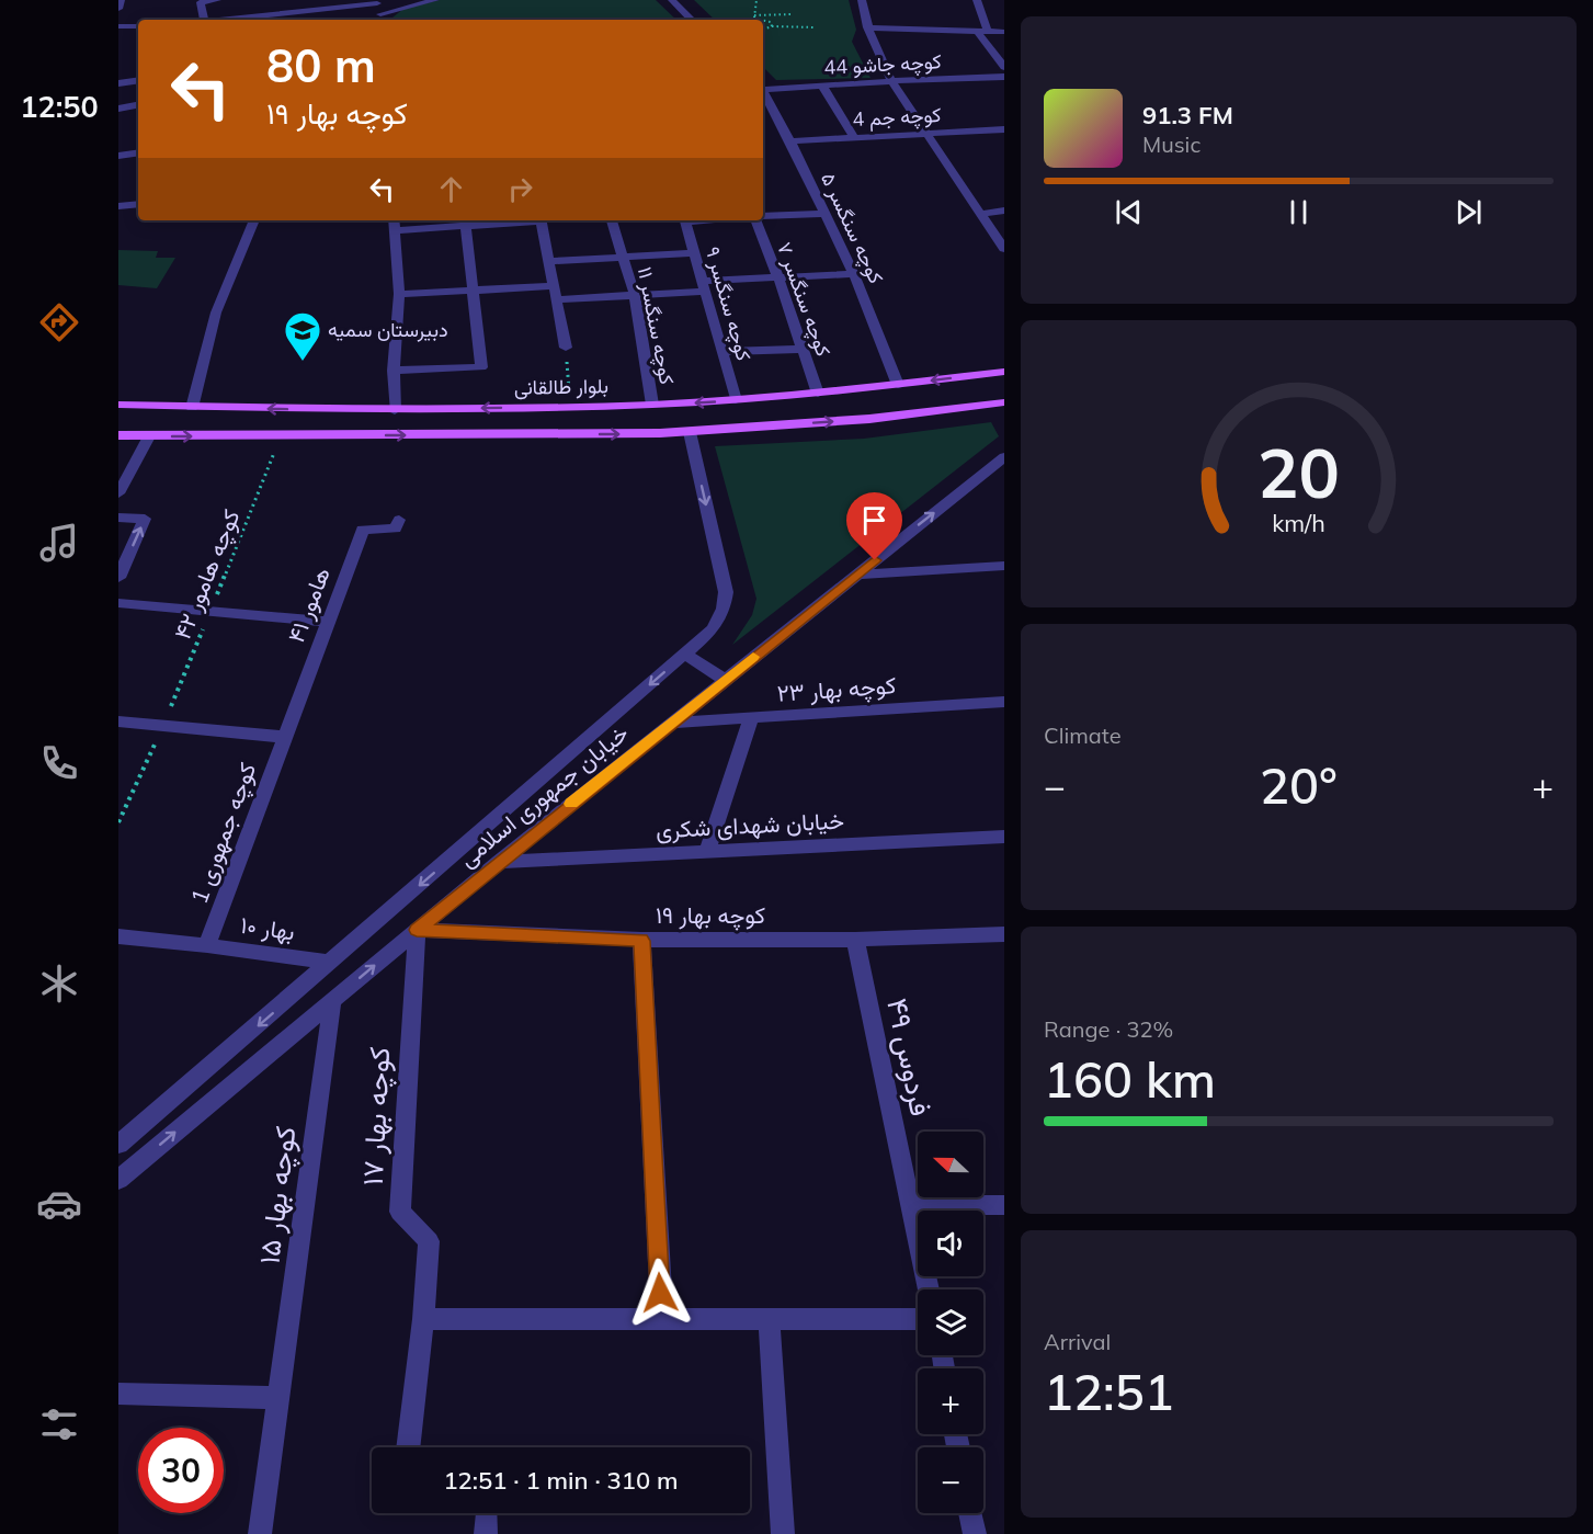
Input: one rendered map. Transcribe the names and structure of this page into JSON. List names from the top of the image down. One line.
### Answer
{"streets":{"main road":["بلوار طالقانی"],"street":["کوچه جاشو 44","کوچه جم 4","کوچه سنگسر ۵","کوچه سنگسر ۷","کوچه سنگسر ۹","کوچه سنگسر ۱۱","هامور ۴۱","کوچه بهار ۲۳","خیابان جمهوری اسلامی","خیابان شهدای شکری","کوچه جمهوری 1","کوچه بهار ۱۹","بهار ۱۰","فردوس ۴۹","کوچه بهار ۱۷","کوچه بهار ۱۵"],"path":["کوچه هامور ۴۲"]},"crossings":[["کوچه جم 4","کوچه سنگسر ۵"],["کوچه سنگسر ۵","بلوار طالقانی"],["کوچه سنگسر ۷","بلوار طالقانی"],["کوچه سنگسر ۹","بلوار طالقانی"],["کوچه سنگسر ۱۱","بلوار طالقانی"],["بلوار طالقانی","کوچه هامور ۴۲"],["بلوار طالقانی","خیابان جمهوری اسلامی"],["هامور ۴۱","کوچه جمهوری 1"],["کوچه بهار ۲۳","خیابان جمهوری اسلامی"],["خیابان جمهوری اسلامی","خیابان شهدای شکری"],["خیابان جمهوری اسلامی","کوچه بهار ۱۹"],["خیابان جمهوری اسلامی","بهار ۱۰"],["خیابان جمهوری اسلامی","کوچه بهار ۱۷"],["خیابان جمهوری اسلامی","کوچه بهار ۱۵"],["کوچه جمهوری 1","بهار ۱۰"],["کوچه بهار ۱۹","فردوس ۴۹"],["کوچه بهار ۱۹","کوچه بهار ۱۷"]],"places":{"school or university":["دبیرستان سمیه"]},"north":"left","page":{"tabs":"12:50","turn":["80 m","کوچه بهار ۱۹"],"song":["91.3 FM","Music"],"tile":["Climate",["Range · 32%","160 km"],["Arrival","12:51"]],"heat":["−","20°","+"],"map_buttons":["+","−"],"limit":"30","trip":"12:51 · 1 min · 310 m","gauge":["20","km/h"]}}
